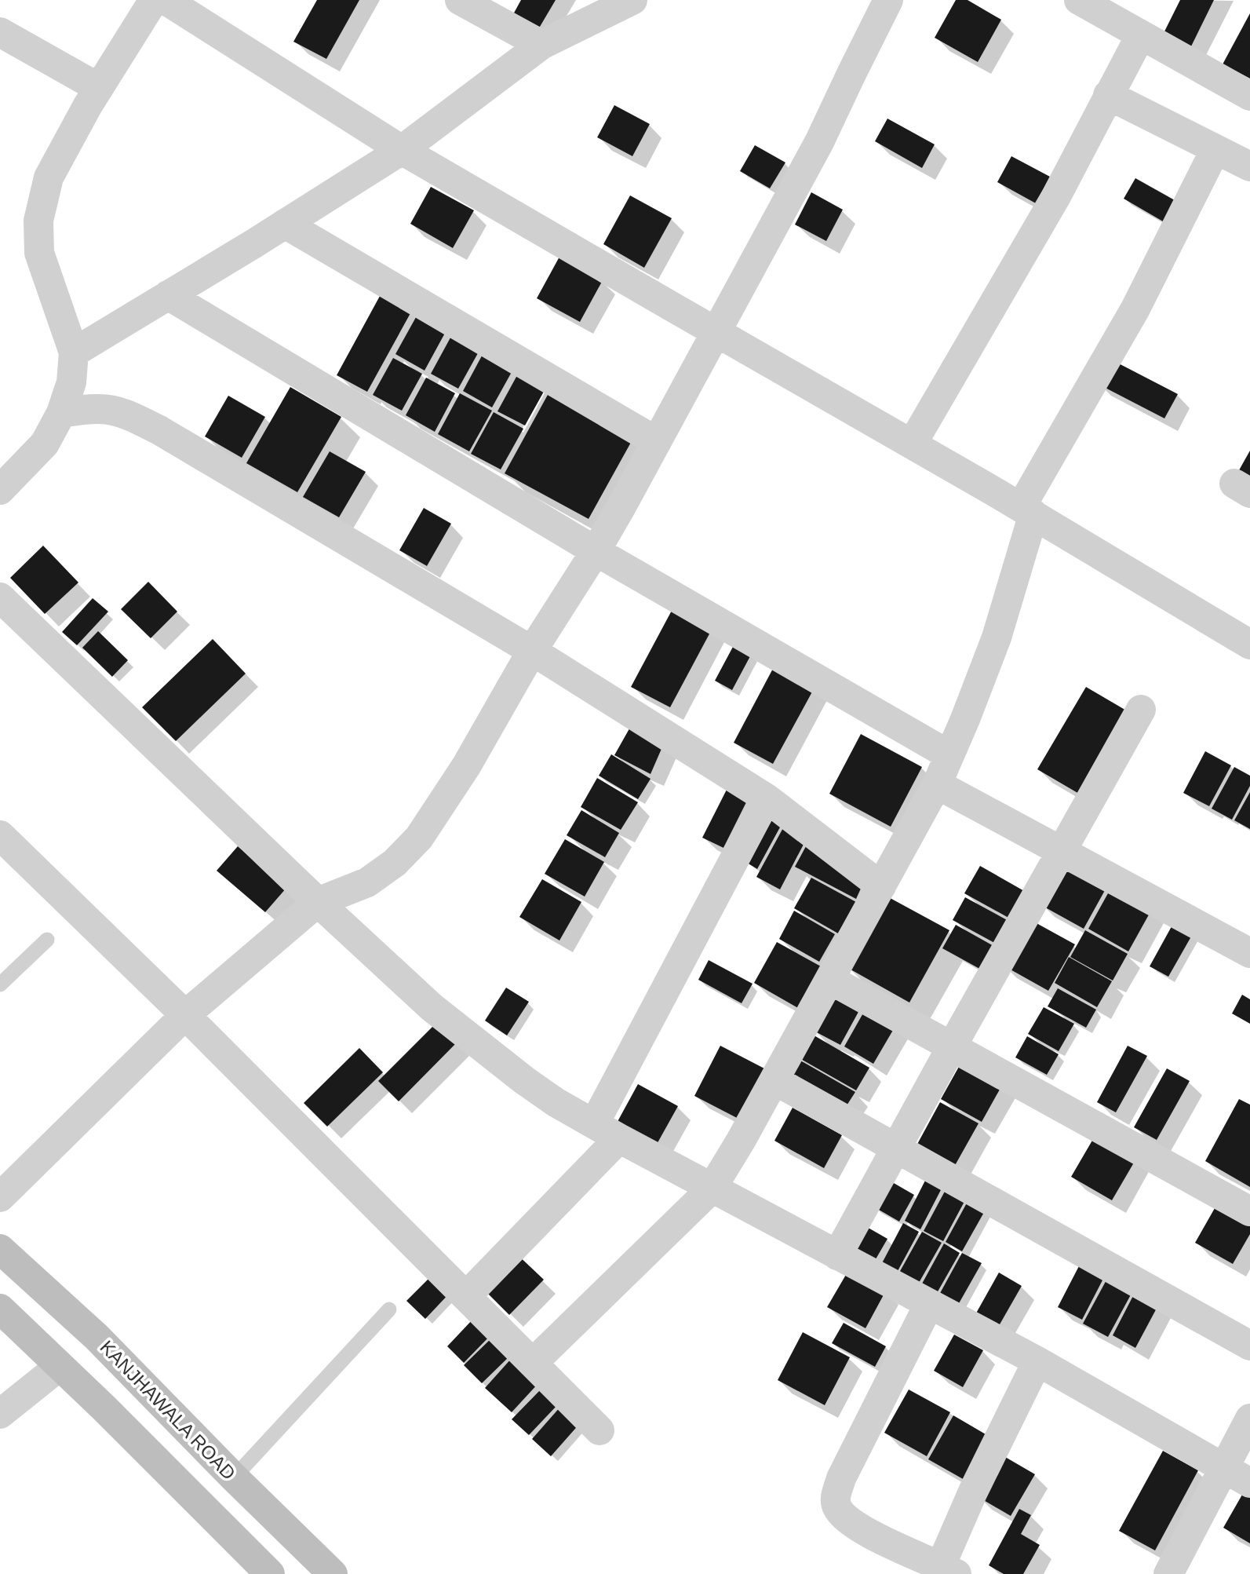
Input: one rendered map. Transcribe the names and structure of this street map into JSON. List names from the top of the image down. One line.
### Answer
{"streets":{"main road":["KANJHAWALA ROAD"]}}
